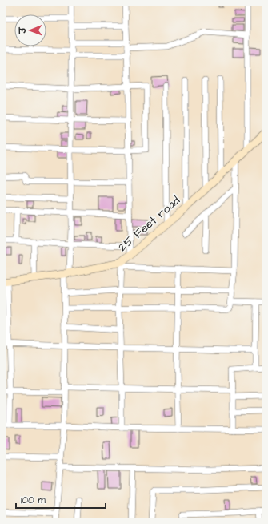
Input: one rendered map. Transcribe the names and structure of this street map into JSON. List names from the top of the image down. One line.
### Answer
{"streets":{"street":["25 Feet road"]},"scale_bar":"100 m","north":"left"}
